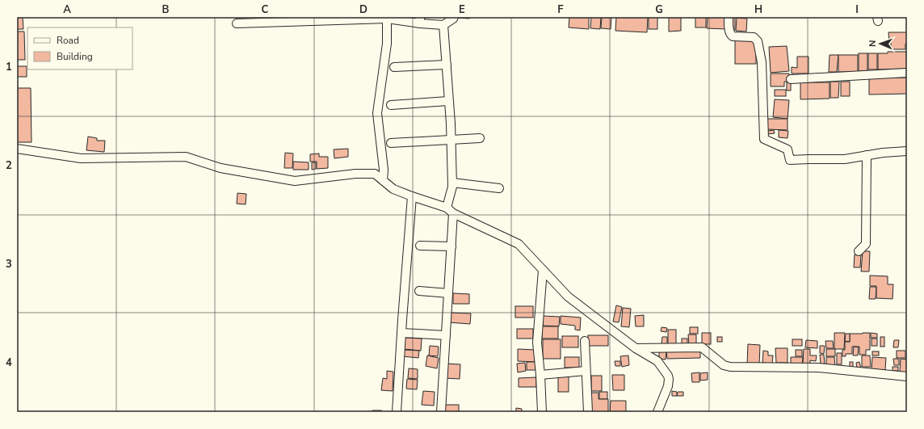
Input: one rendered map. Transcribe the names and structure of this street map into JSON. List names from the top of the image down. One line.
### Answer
{"legend":["Road","Building"],"north":"left","grid":{"columns":["A","B","C","D","E","F","G","H","I"],"rows":["1","2","3","4"]}}
